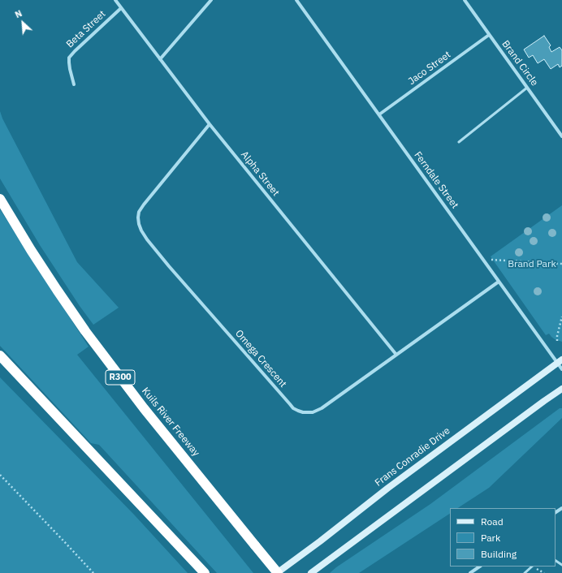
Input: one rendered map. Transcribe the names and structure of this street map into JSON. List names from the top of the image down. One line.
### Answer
{"streets":{"highway":["R300","Kuils River Freeway"],"street":["Beta Street","Brand Circle","Jaco Street","Alpha Street","Ferndale Street","Omega Crescent","Frans Conradie Drive"]},"crossings":[["Beta Street","Alpha Street"],["Brand Circle","Jaco Street"],["Jaco Street","Ferndale Street"],["Alpha Street","Omega Crescent"],["Ferndale Street","Omega Crescent"],["Ferndale Street","Frans Conradie Drive"],["Kuils River Freeway","Frans Conradie Drive"]],"parks":["Brand Park"],"legend":["Road","Park","Building"],"north":"top left"}
